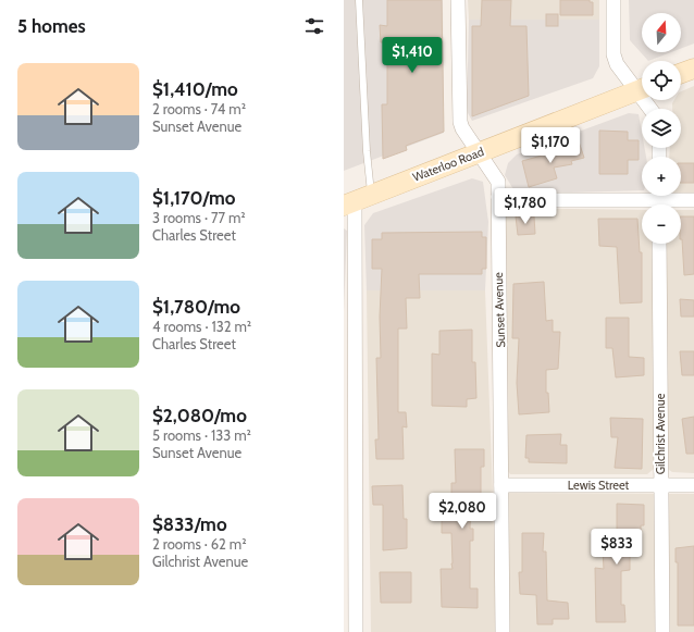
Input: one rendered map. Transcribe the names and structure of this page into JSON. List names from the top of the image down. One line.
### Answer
{"streets":{"main road":["Waterloo Road"],"street":["Sunset Avenue","Gilchrist Avenue","Lewis Street"]},"crossings":[["Waterloo Road","Sunset Avenue"],["Sunset Avenue","Lewis Street"],["Gilchrist Avenue","Lewis Street"]],"north":"top","page":{"heading":"5 homes","map_buttons":["+","−"],"price":["$1,410","$1,170","$1,780","$2,080","$833"],"list":[{"name":"$1,410/mo","note":"2 rooms · 74 m² · Sunset Avenue"},{"name":"$1,170/mo","note":"3 rooms · 77 m² · Charles Street"},{"name":"$1,780/mo","note":"4 rooms · 132 m² · Charles Street"},{"name":"$2,080/mo","note":"5 rooms · 133 m² · Sunset Avenue"},{"name":"$833/mo","note":"2 rooms · 62 m² · Gilchrist Avenue"}]}}
